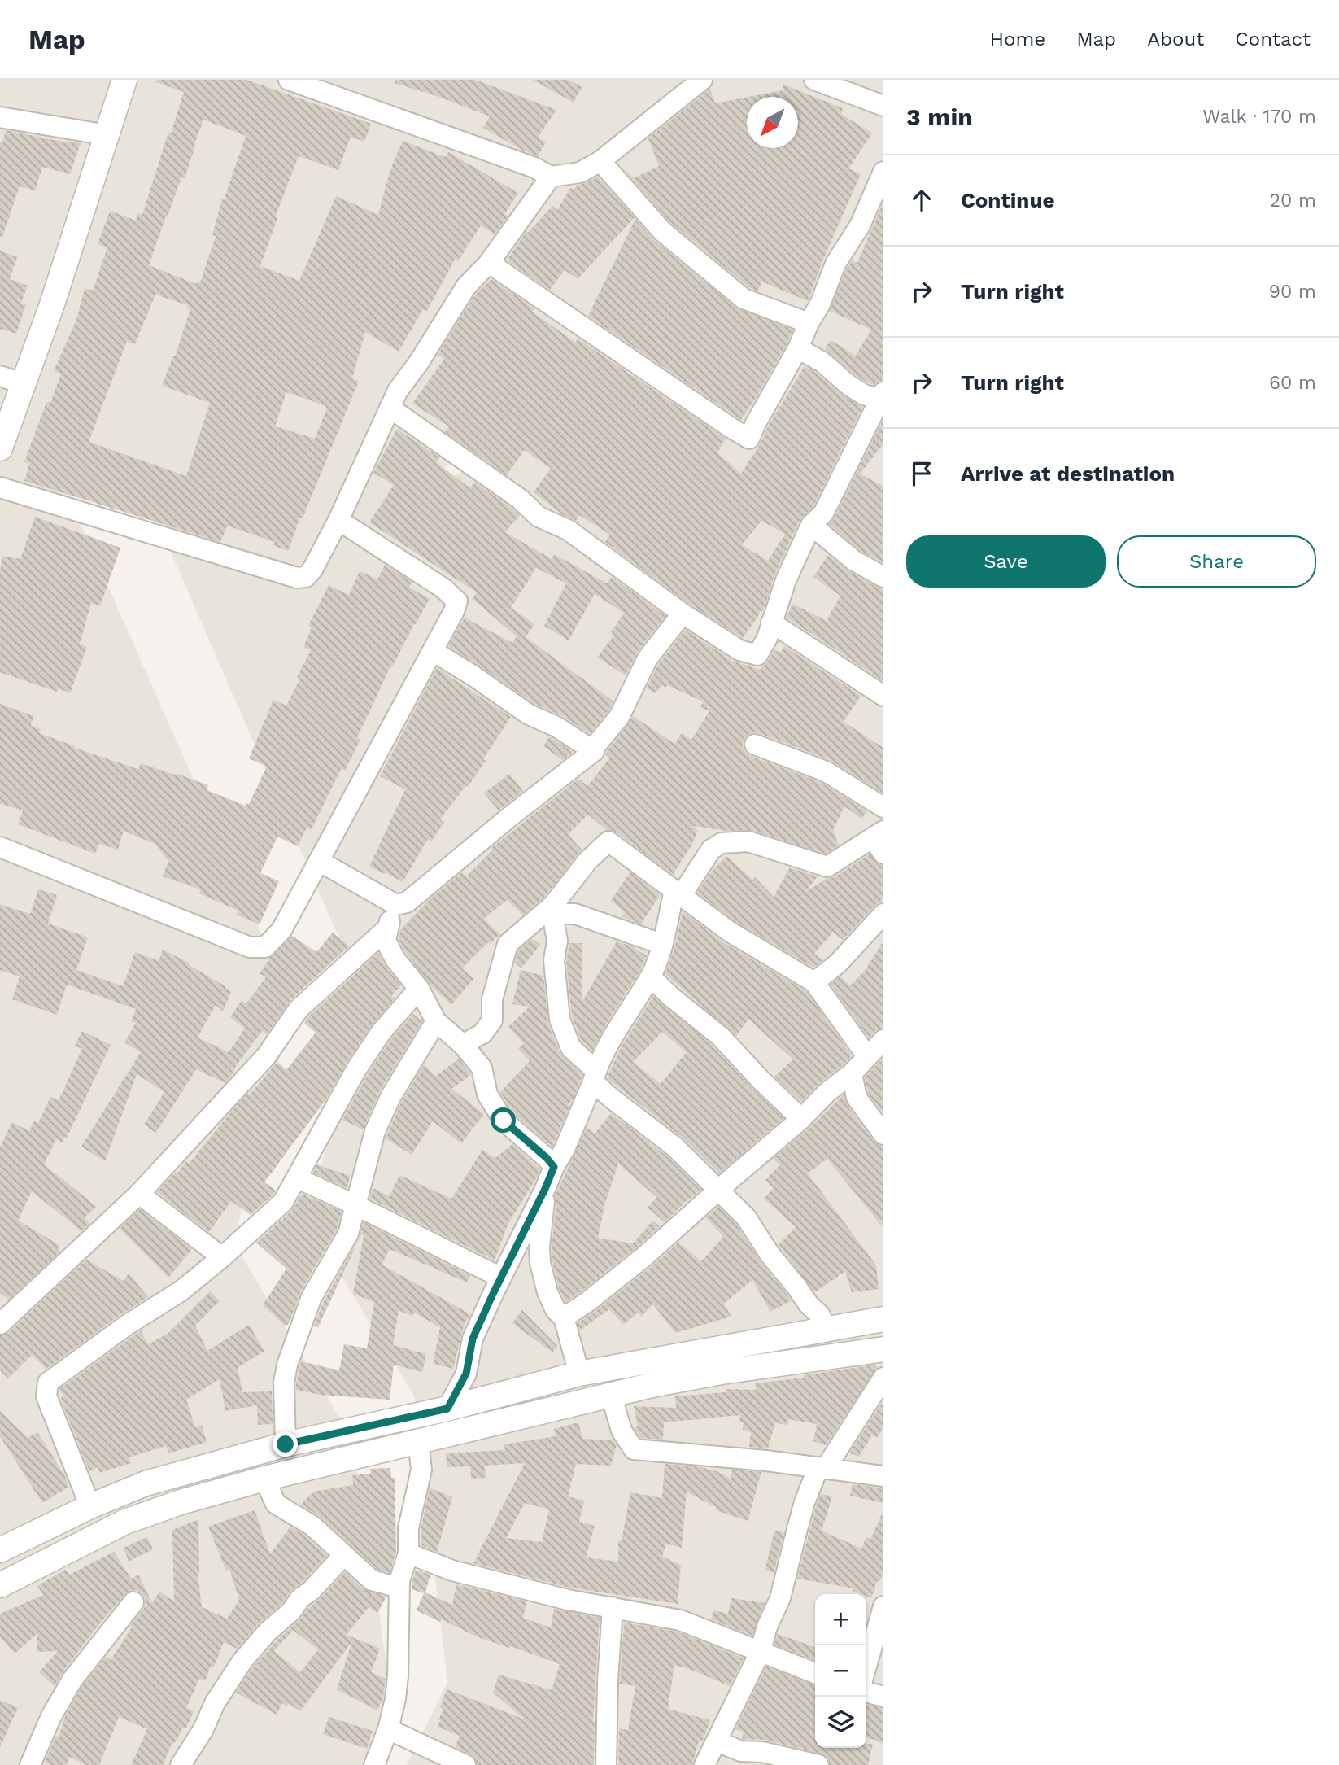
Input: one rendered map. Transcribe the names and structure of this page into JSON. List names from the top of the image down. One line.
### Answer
{"north":"bottom left","page":{"header":"Map","nav":["Home","Map","About","Contact"],"heading":["3 min","Walk · 170 m"],"list":[["Continue","20 m"],["Turn right","90 m"],["Turn right","60 m"],"Arrive at destination"],"buttons":["Save","Share"],"map_buttons":["+","−"]}}
